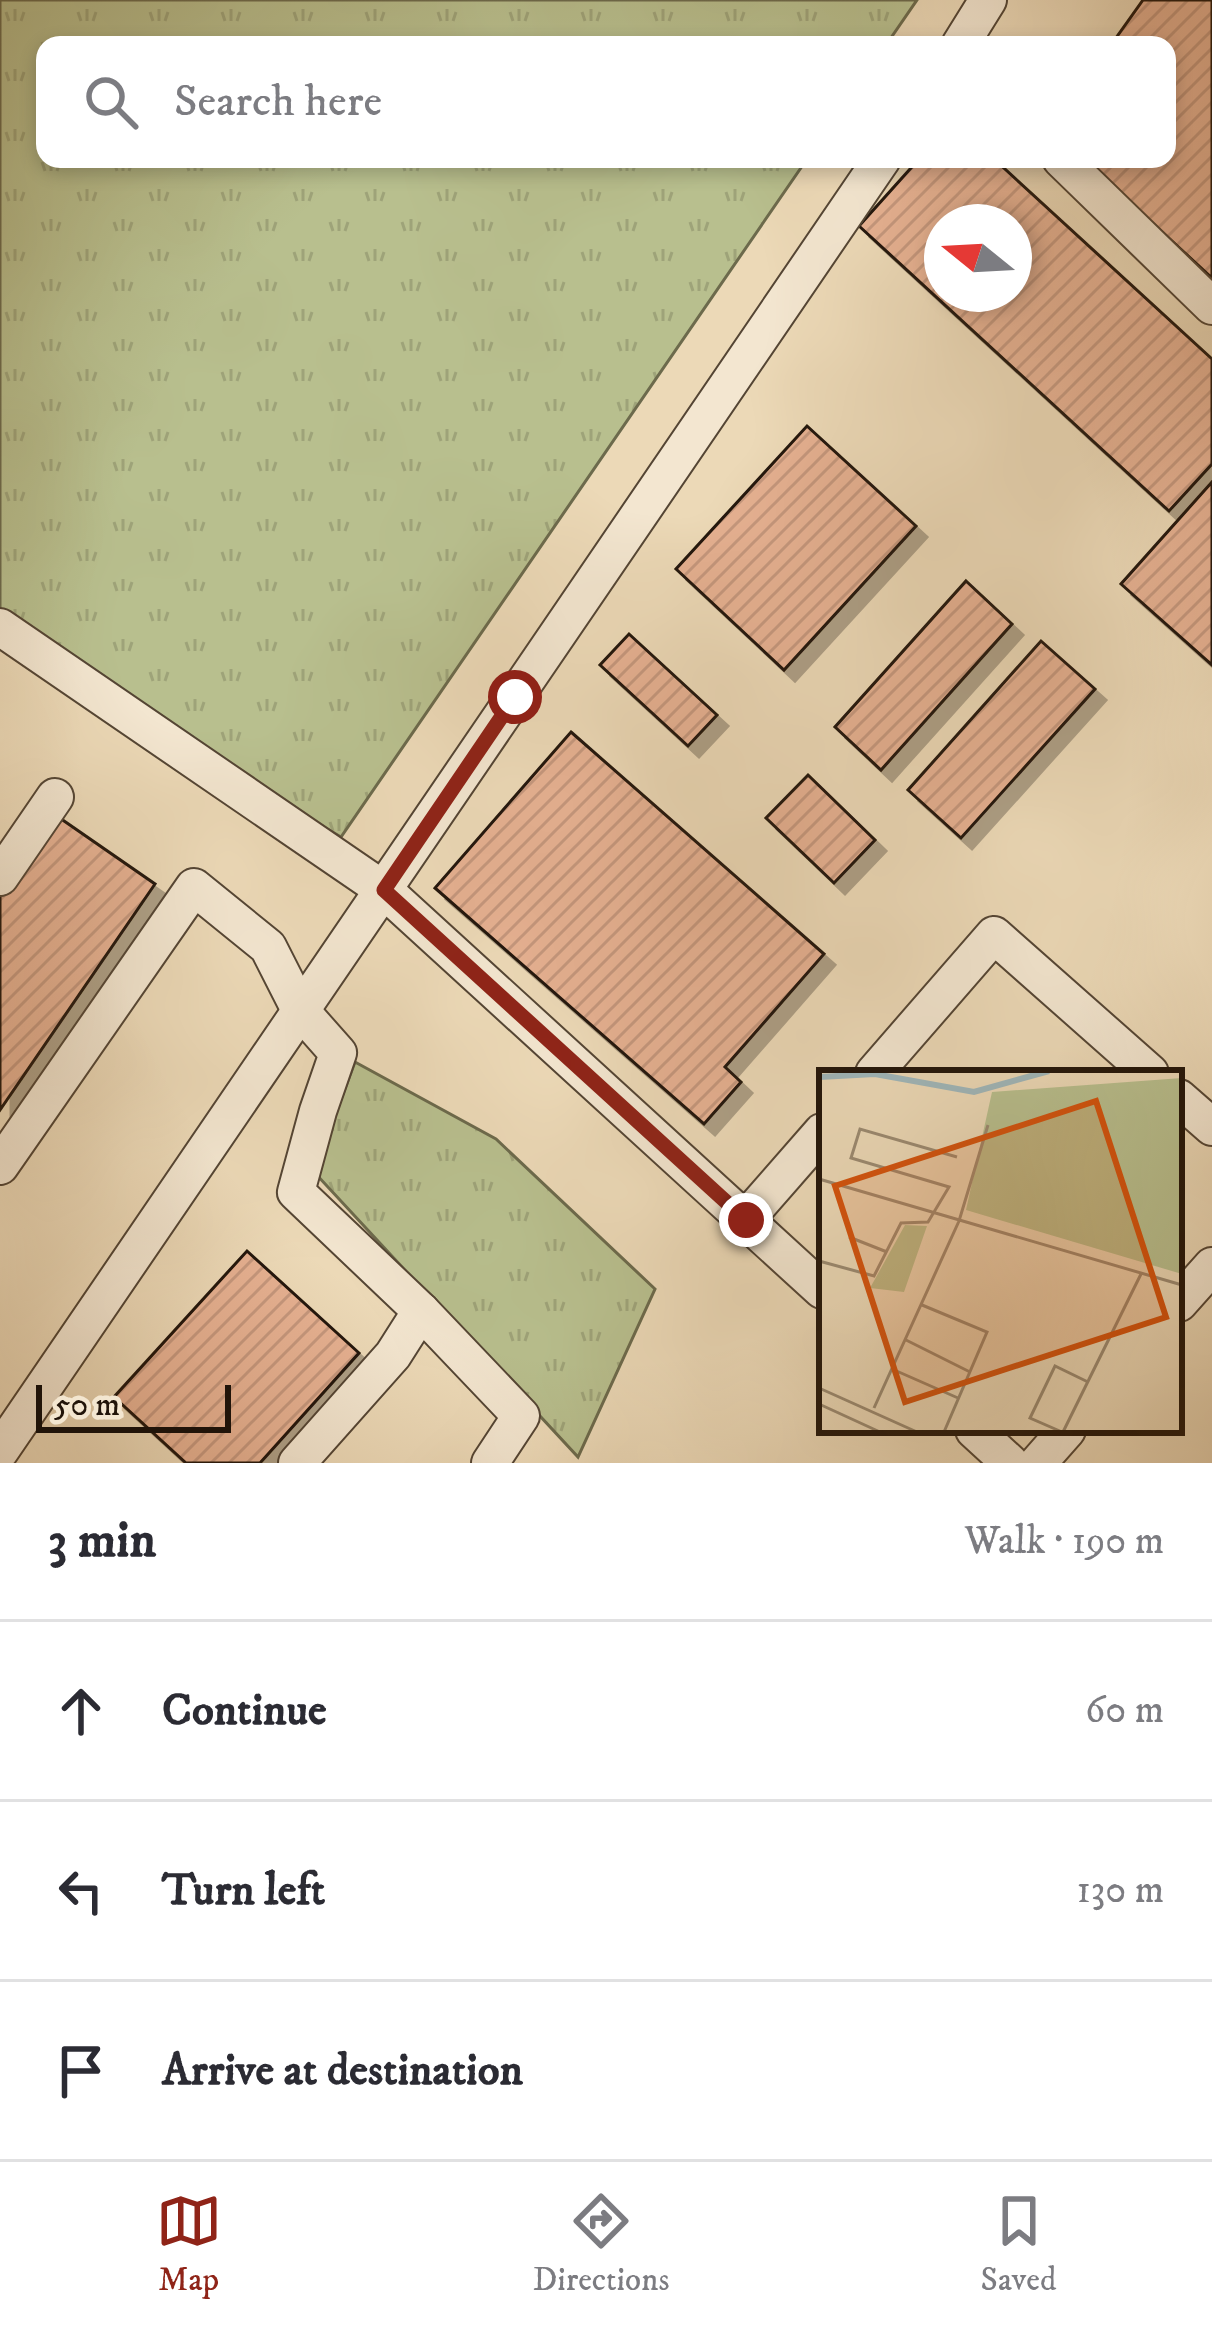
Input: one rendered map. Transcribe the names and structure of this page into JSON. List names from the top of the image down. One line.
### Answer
{"scale_bar":"50 m","north":"left","page":{"search":"Search here","scale":"50 m","heading":["3 min","Walk · 190 m"],"list":[["Continue","60 m"],["Turn left","130 m"],"Arrive at destination"],"nav":["Map","Directions","Saved"]}}
